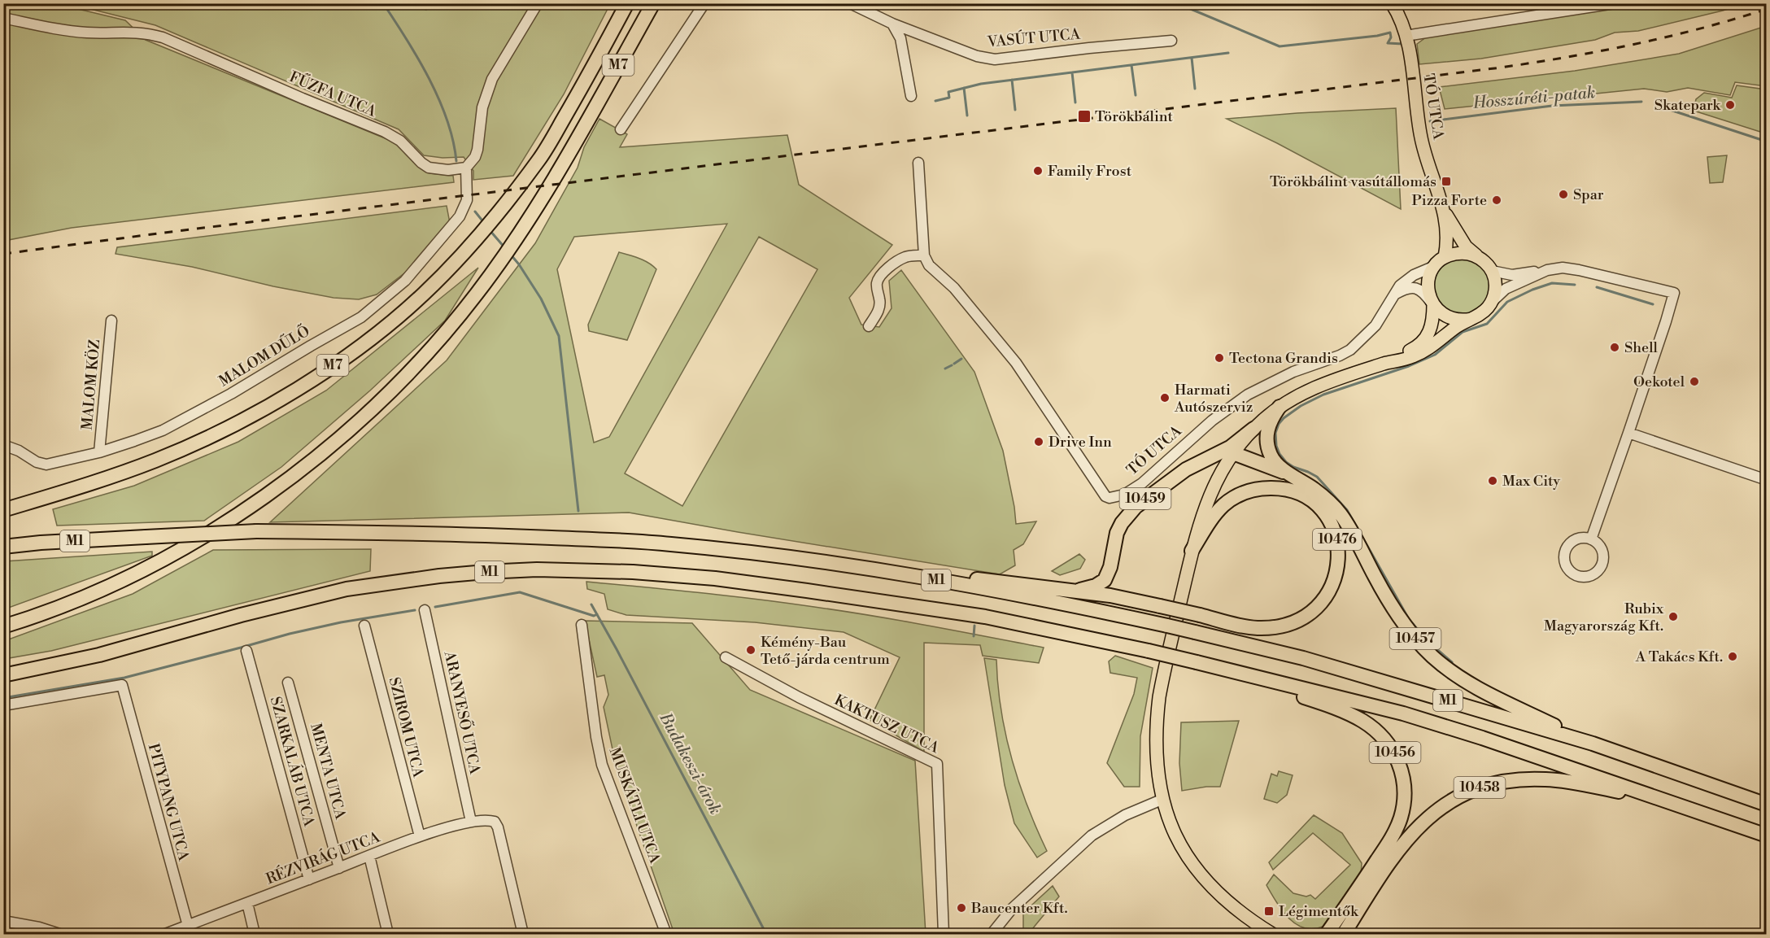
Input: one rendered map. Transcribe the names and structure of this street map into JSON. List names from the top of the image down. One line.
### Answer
{"streets":{"highway":["M7","10459","10476","M1","10457","10456","10458"],"main road":["TÓ UTCA"],"street":["VASÚT UTCA","FŰZFA UTCA","MALOM DŰLŐ","MALOM KÖZ","ARANYESŐ UTCA","KAKTUSZ UTCA","SZIROM UTCA","SZARKALÁB UTCA","MENTA UTCA","PITYPANG UTCA","MUSKÁTLI UTCA","RÉZVIRÁG UTCA"]},"crossings":[["FŰZFA UTCA","MALOM DŰLŐ"],["MALOM DŰLŐ","MALOM KÖZ"],["10459","10476"],["10476","M1"],["M1","10457"],["M1","10456"],["M1","10458"],["ARANYESŐ UTCA","RÉZVIRÁG UTCA"],["SZIROM UTCA","RÉZVIRÁG UTCA"],["SZARKALÁB UTCA","RÉZVIRÁG UTCA"],["MENTA UTCA","RÉZVIRÁG UTCA"],["PITYPANG UTCA","RÉZVIRÁG UTCA"]],"water":["Hosszúréti-patak","Budakeszi-árok"],"places":{"other":["Skatepark","Family Frost","Spar","Pizza Forte","Shell","Tectona Grandis","Oekotel","Harmati Autószerviz","Drive Inn","Max City","Rubix Magyarország Kft.","Kémény-Bau Tető-járda centrum","A Takács Kft.","Baucenter Kft."],"transit":["Törökbálint","Törökbálint vasútállomás","Légimentők"]}}
